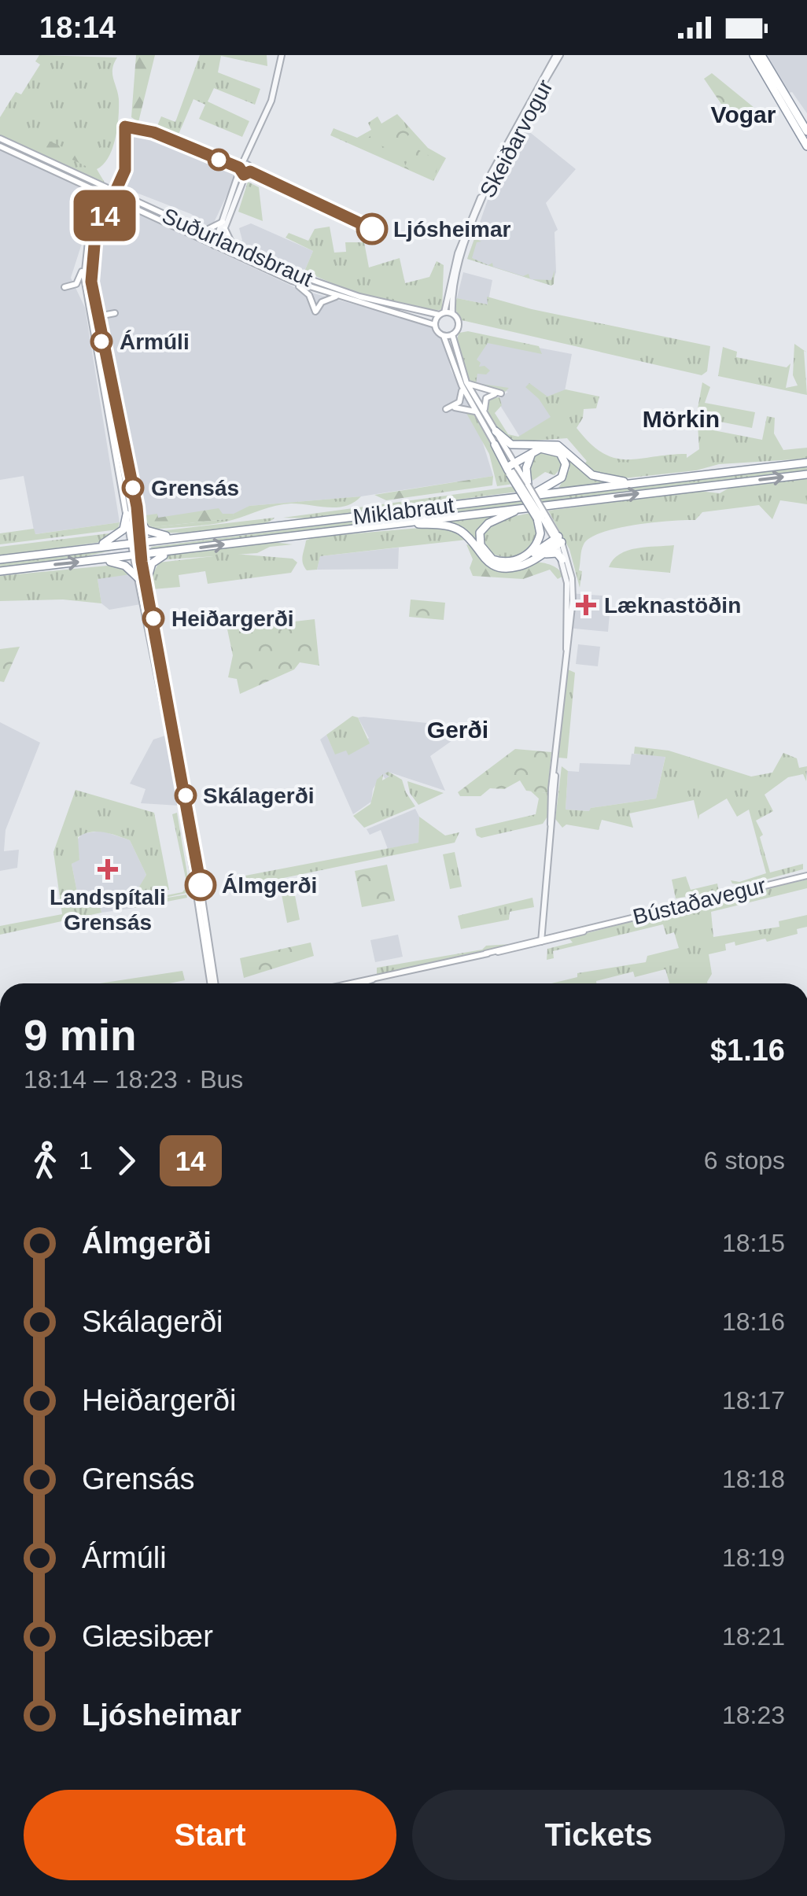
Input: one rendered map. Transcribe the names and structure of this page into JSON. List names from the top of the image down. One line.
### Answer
{"streets":{"highway":["Miklabraut"],"main road":["Suðurlandsbraut","Bústaðavegur"],"street":["Skeiðarvogur"]},"crossings":[["Skeiðarvogur","Suðurlandsbraut"]],"districts":["Vogar","Mörkin","Gerði"],"places":{"other":["Ljósheimar","Ármúli","Grensás","Heiðargerði","Skálagerði","Álmgerði"],"health":["Læknastöðin","Landspítali Grensás"]},"lines":["bus line 14"],"page":{"status":"18:14","on_map":"14","heading":["9 min","18:14 – 18:23 · Bus","$1.16"],"legs":["1","14","6 stops"],"list":[{"name":"Álmgerði","value":"18:15"},{"name":"Skálagerði","value":"18:16"},{"name":"Heiðargerði","value":"18:17"},{"name":"Grensás","value":"18:18"},{"name":"Ármúli","value":"18:19"},{"name":"Glæsibær","value":"18:21"},{"name":"Ljósheimar","value":"18:23"}],"buttons":["Start","Tickets"]}}
